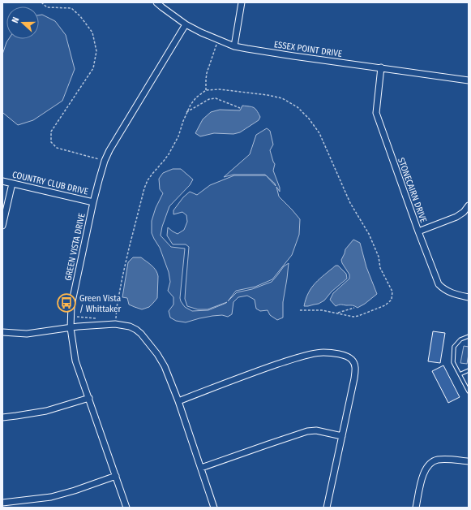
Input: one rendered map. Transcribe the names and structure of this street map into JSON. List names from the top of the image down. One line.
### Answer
{"streets":{"street":["ESSEX POINT DRIVE","COUNTRY CLUB DRIVE","STONECAIRN DRIVE","GREEN VISTA DRIVE"]},"crossings":[["ESSEX POINT DRIVE","STONECAIRN DRIVE"],["ESSEX POINT DRIVE","GREEN VISTA DRIVE"],["COUNTRY CLUB DRIVE","GREEN VISTA DRIVE"]],"places":{"bus stop":["Green Vista / Whittaker"]},"north":"left"}
